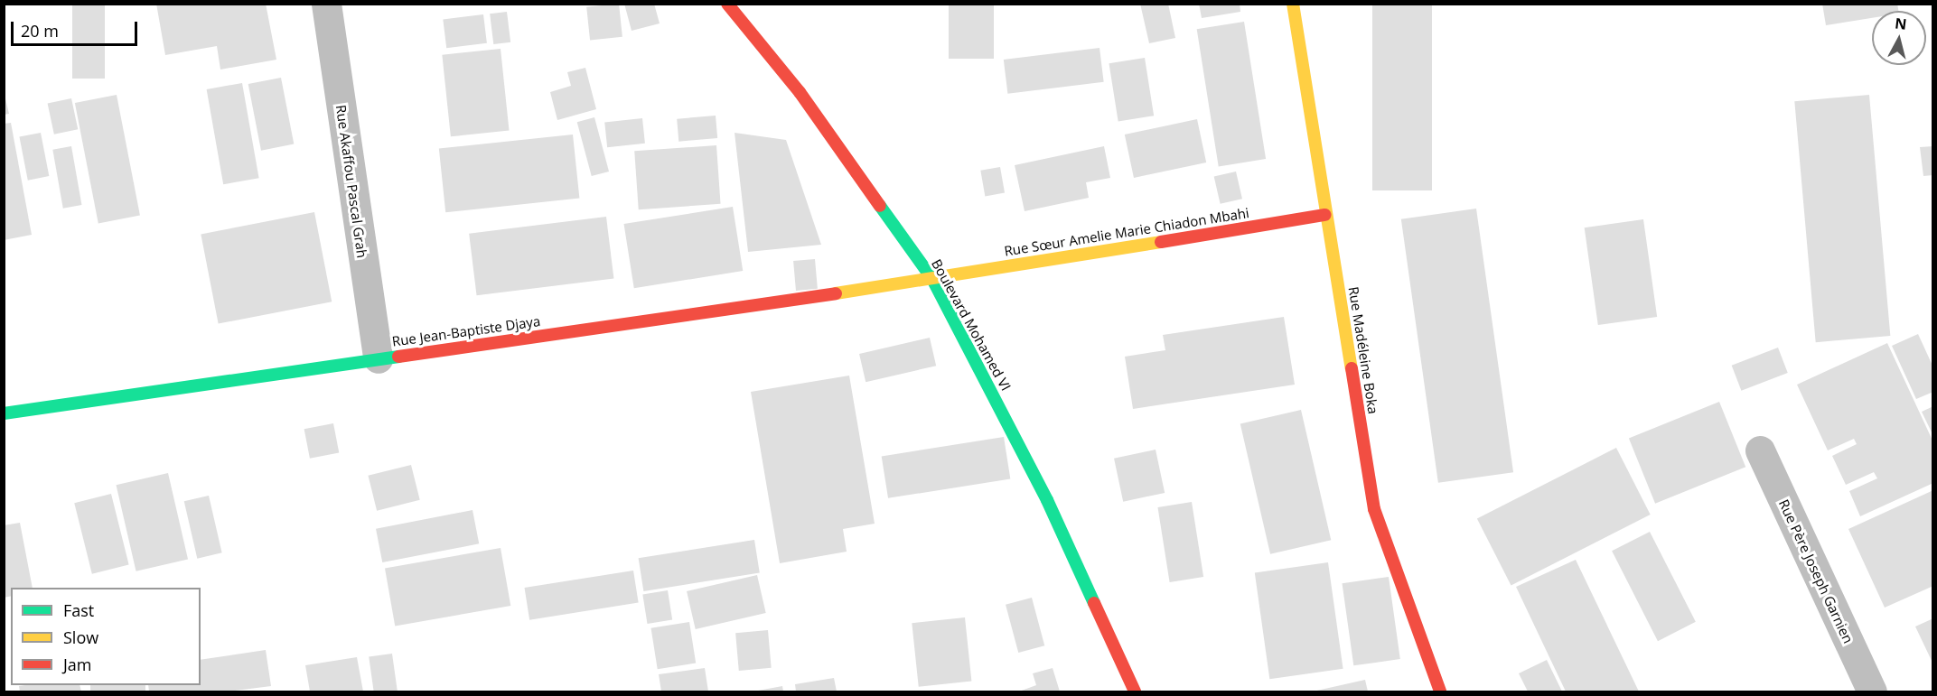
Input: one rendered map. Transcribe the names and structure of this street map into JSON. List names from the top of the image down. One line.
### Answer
{"streets":{"street":["Rue Akaffou Pascal Grah","Rue Sœur Amelie Marie Chiadon Mbahi","Boulevard Mohamed VI","Rue Jean-Baptiste Djaya","Rue Madéleine Boka","Rue Père Joseph Garnien"]},"crossings":[["Rue Akaffou Pascal Grah","Rue Jean-Baptiste Djaya"],["Rue Sœur Amelie Marie Chiadon Mbahi","Boulevard Mohamed VI"],["Rue Sœur Amelie Marie Chiadon Mbahi","Rue Jean-Baptiste Djaya"],["Rue Sœur Amelie Marie Chiadon Mbahi","Rue Madéleine Boka"],["Boulevard Mohamed VI","Rue Jean-Baptiste Djaya"]],"legend":["Fast","Slow","Jam"],"scale_bar":"20 m","north":"top"}
